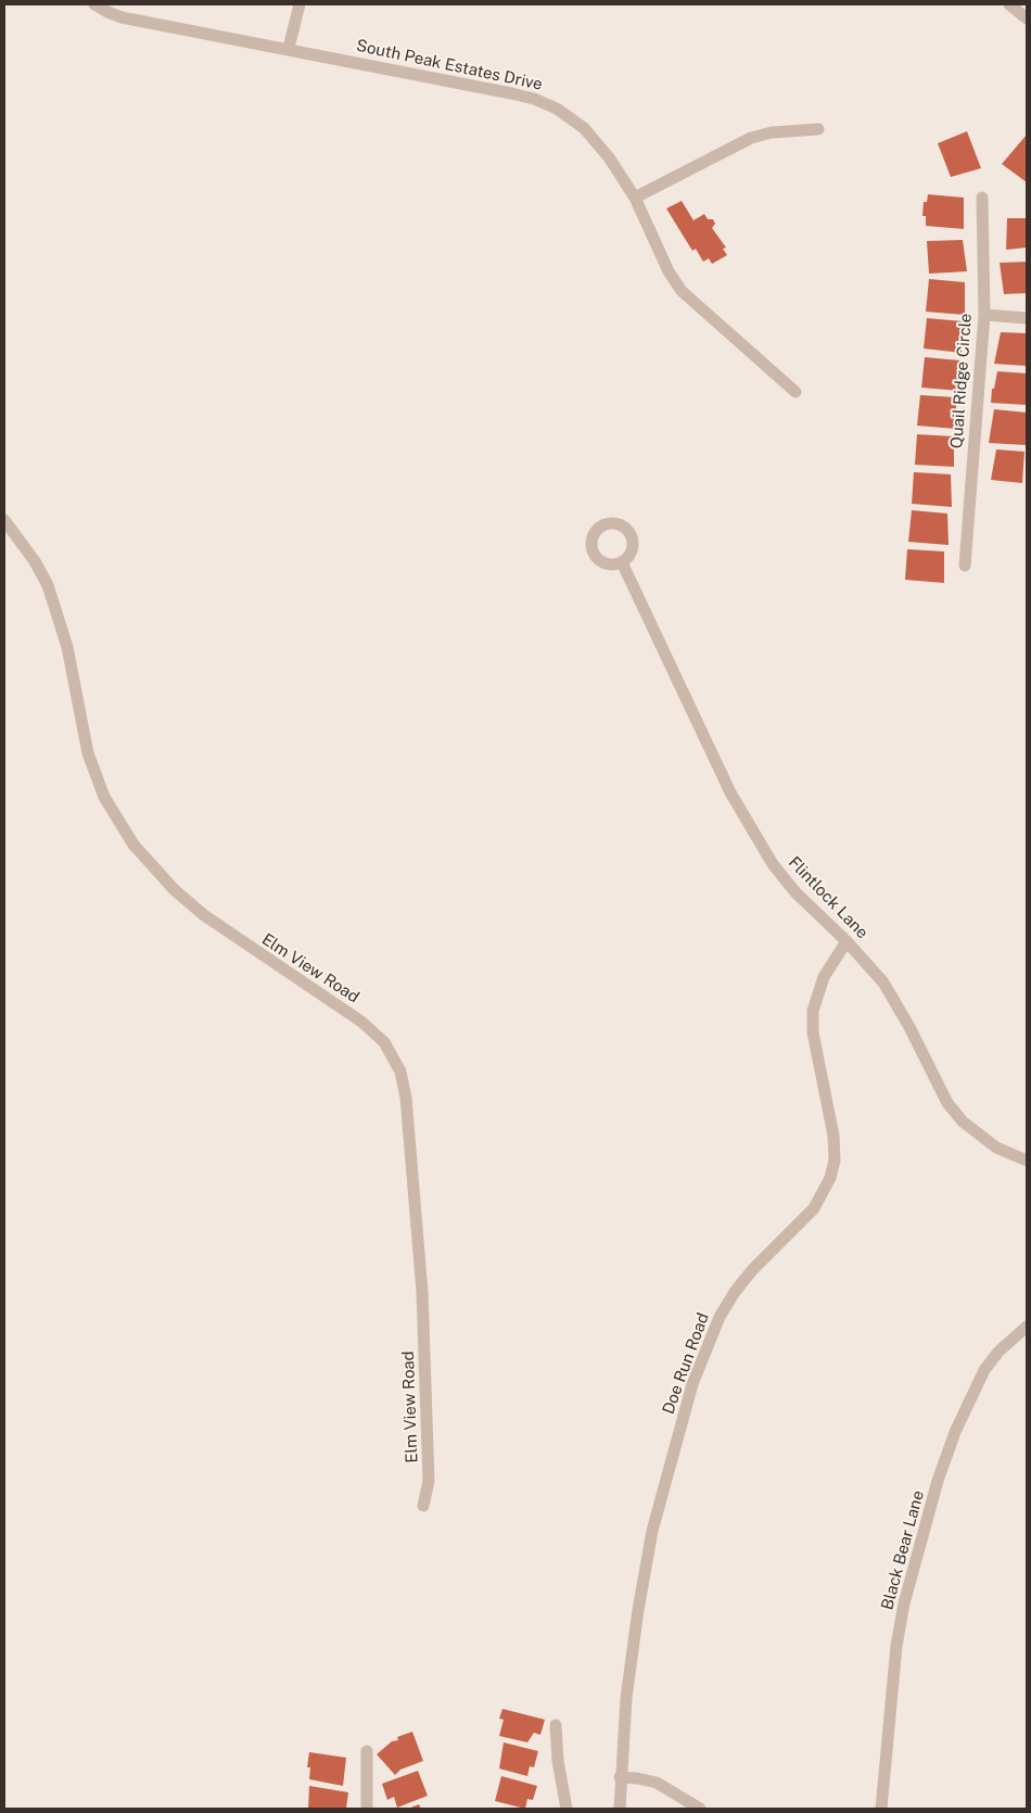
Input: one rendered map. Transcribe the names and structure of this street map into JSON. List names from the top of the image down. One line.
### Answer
{"streets":{"street":["South Peak Estates Drive","Quail Ridge Circle","Flintlock Lane","Elm View Road","Doe Run Road","Black Bear Lane"]},"crossings":[["Flintlock Lane","Doe Run Road"]]}
